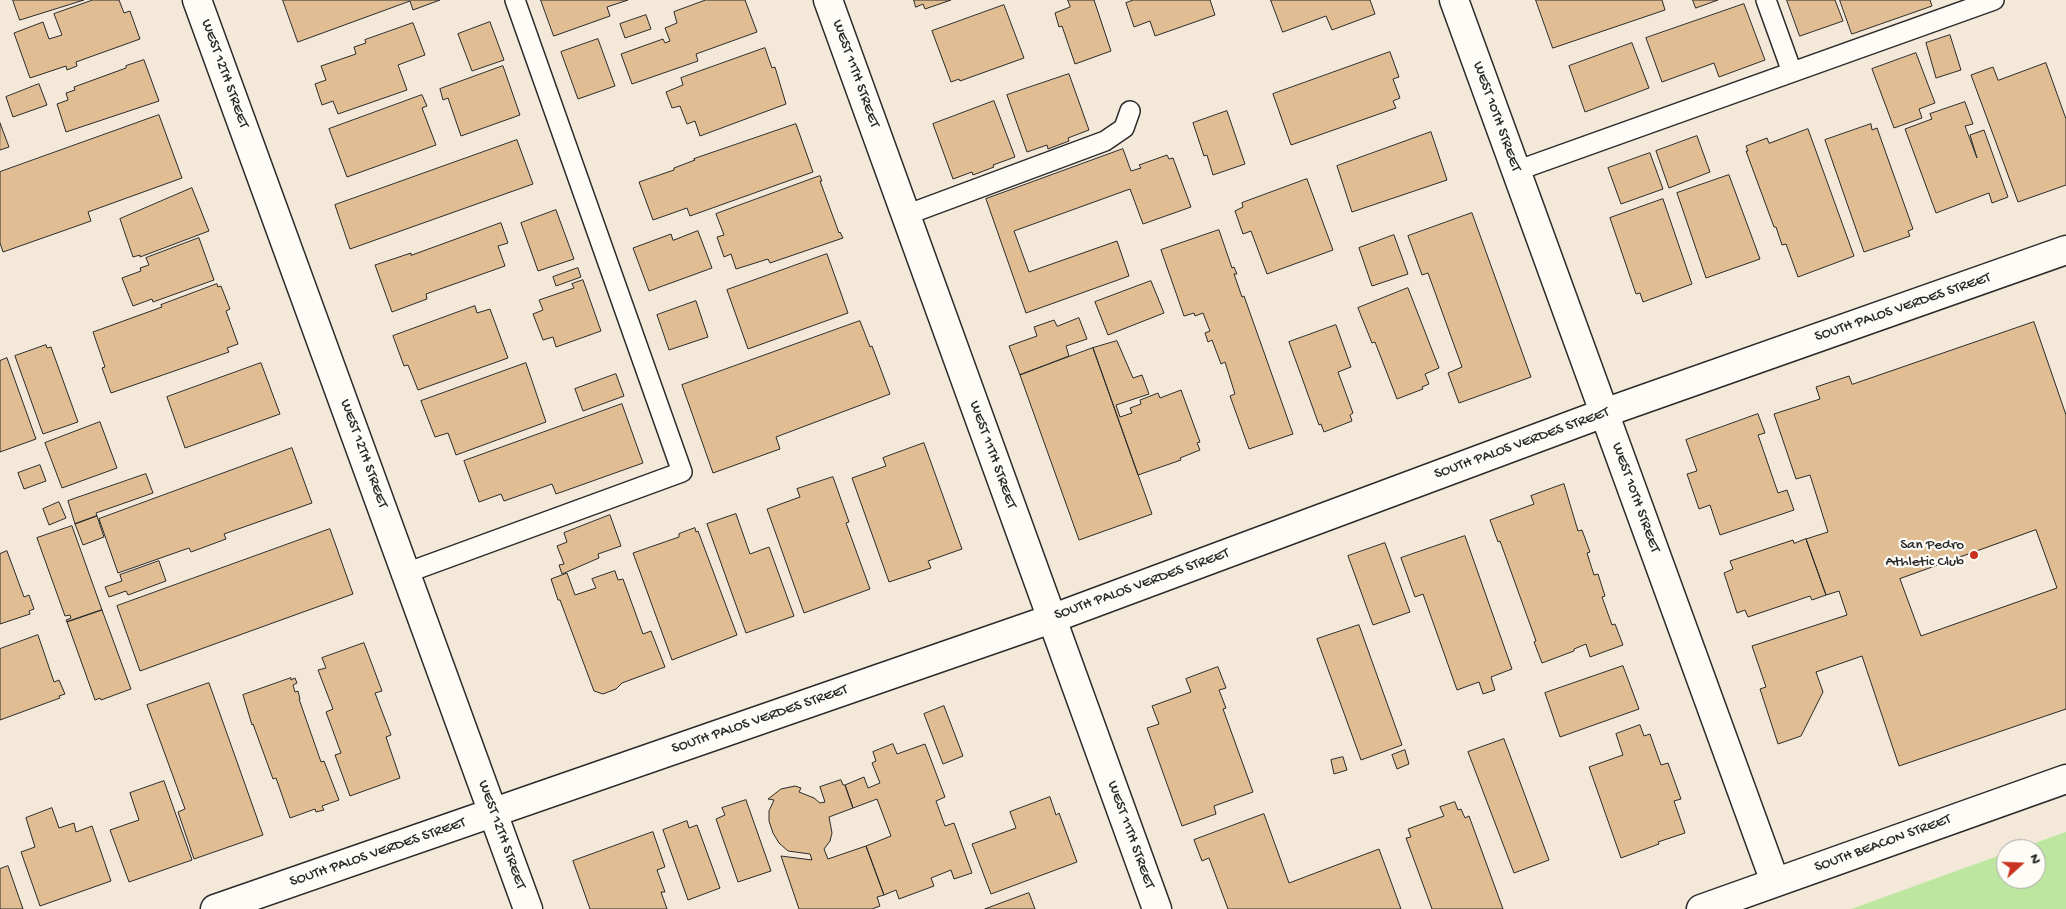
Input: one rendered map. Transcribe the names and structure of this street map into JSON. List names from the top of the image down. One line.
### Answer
{"streets":{"street":["WEST 12TH STREET","WEST 11TH STREET","WEST 10TH STREET","SOUTH PALOS VERDES STREET","SOUTH BEACON STREET"]},"crossings":[["WEST 12TH STREET","SOUTH PALOS VERDES STREET"],["WEST 11TH STREET","SOUTH PALOS VERDES STREET"],["WEST 10TH STREET","SOUTH PALOS VERDES STREET"],["WEST 10TH STREET","SOUTH BEACON STREET"]],"places":["San Pedro Athletic Club"],"north":"right"}
